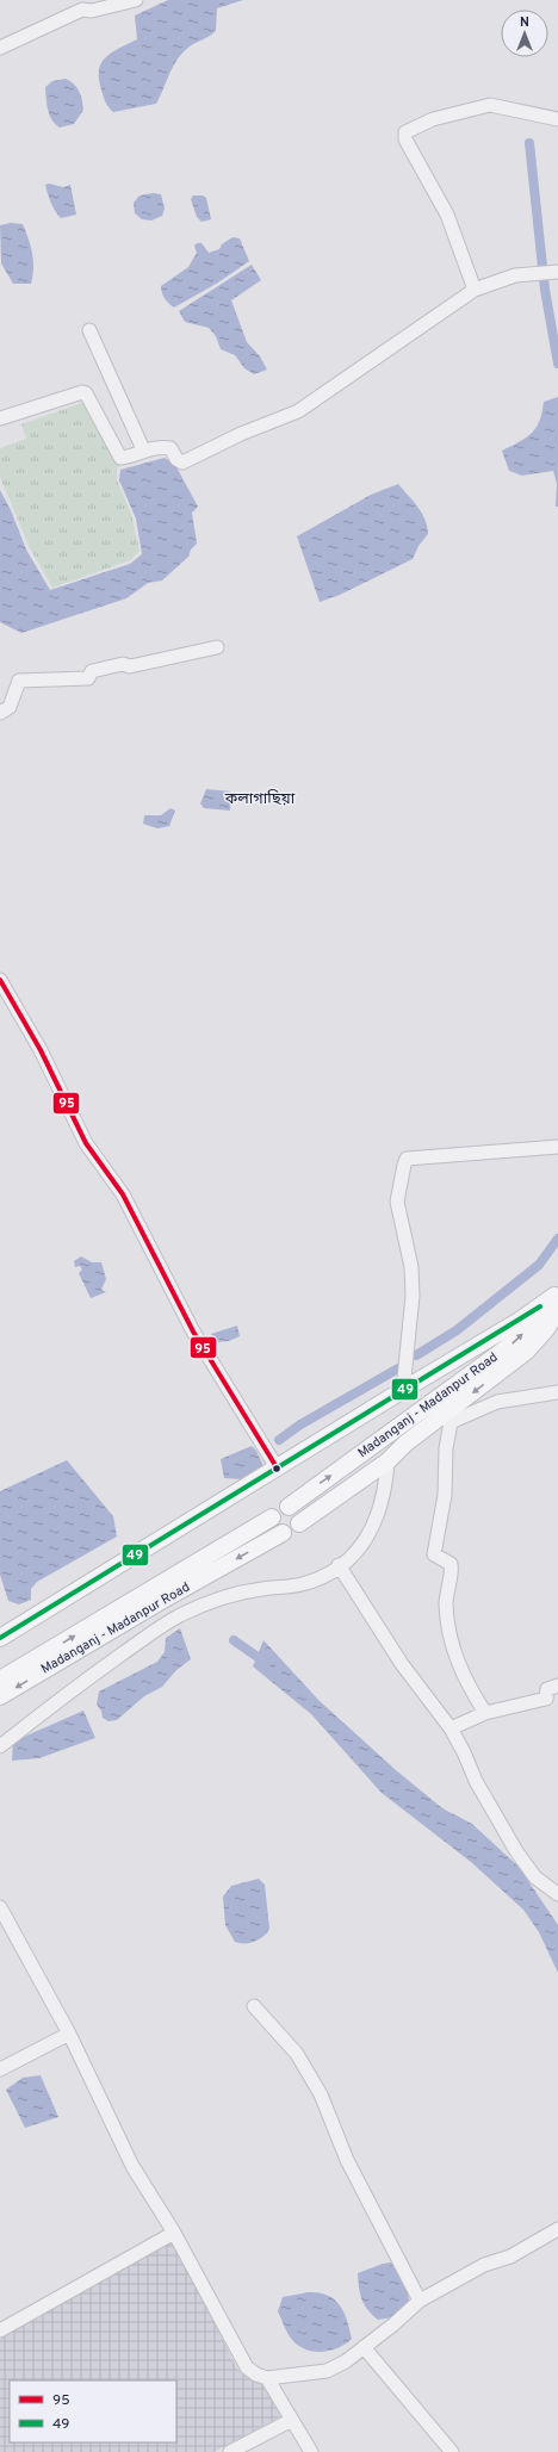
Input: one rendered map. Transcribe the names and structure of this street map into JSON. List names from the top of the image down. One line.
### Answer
{"streets":{"main road":["Madanganj - Madanpur Road"]},"districts":["কলাগাছিয়া"],"lines":["transit line 95","transit line 49"],"legend":["95","49"],"north":"top"}
